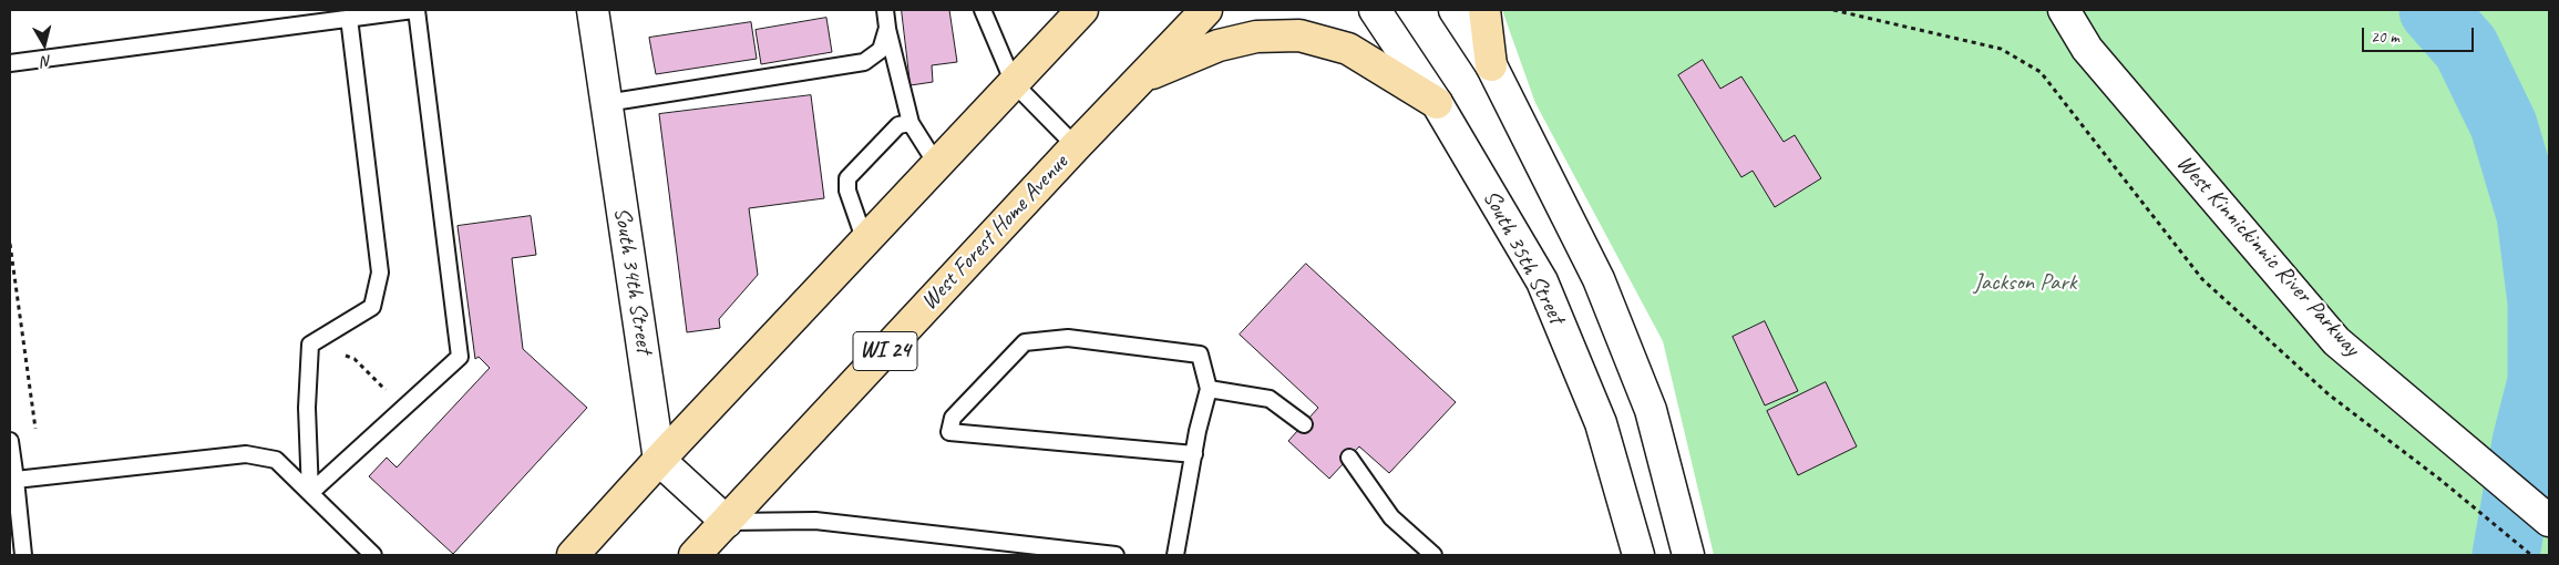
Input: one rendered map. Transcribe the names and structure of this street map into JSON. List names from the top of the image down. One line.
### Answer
{"streets":{"main road":["West Forest Home Avenue","WI 24"],"street":["West Kinnickinnic River Parkway","South 35th Street","South 34th Street"]},"parks":["Jackson Park"],"scale_bar":"20 m","north":"bottom"}
